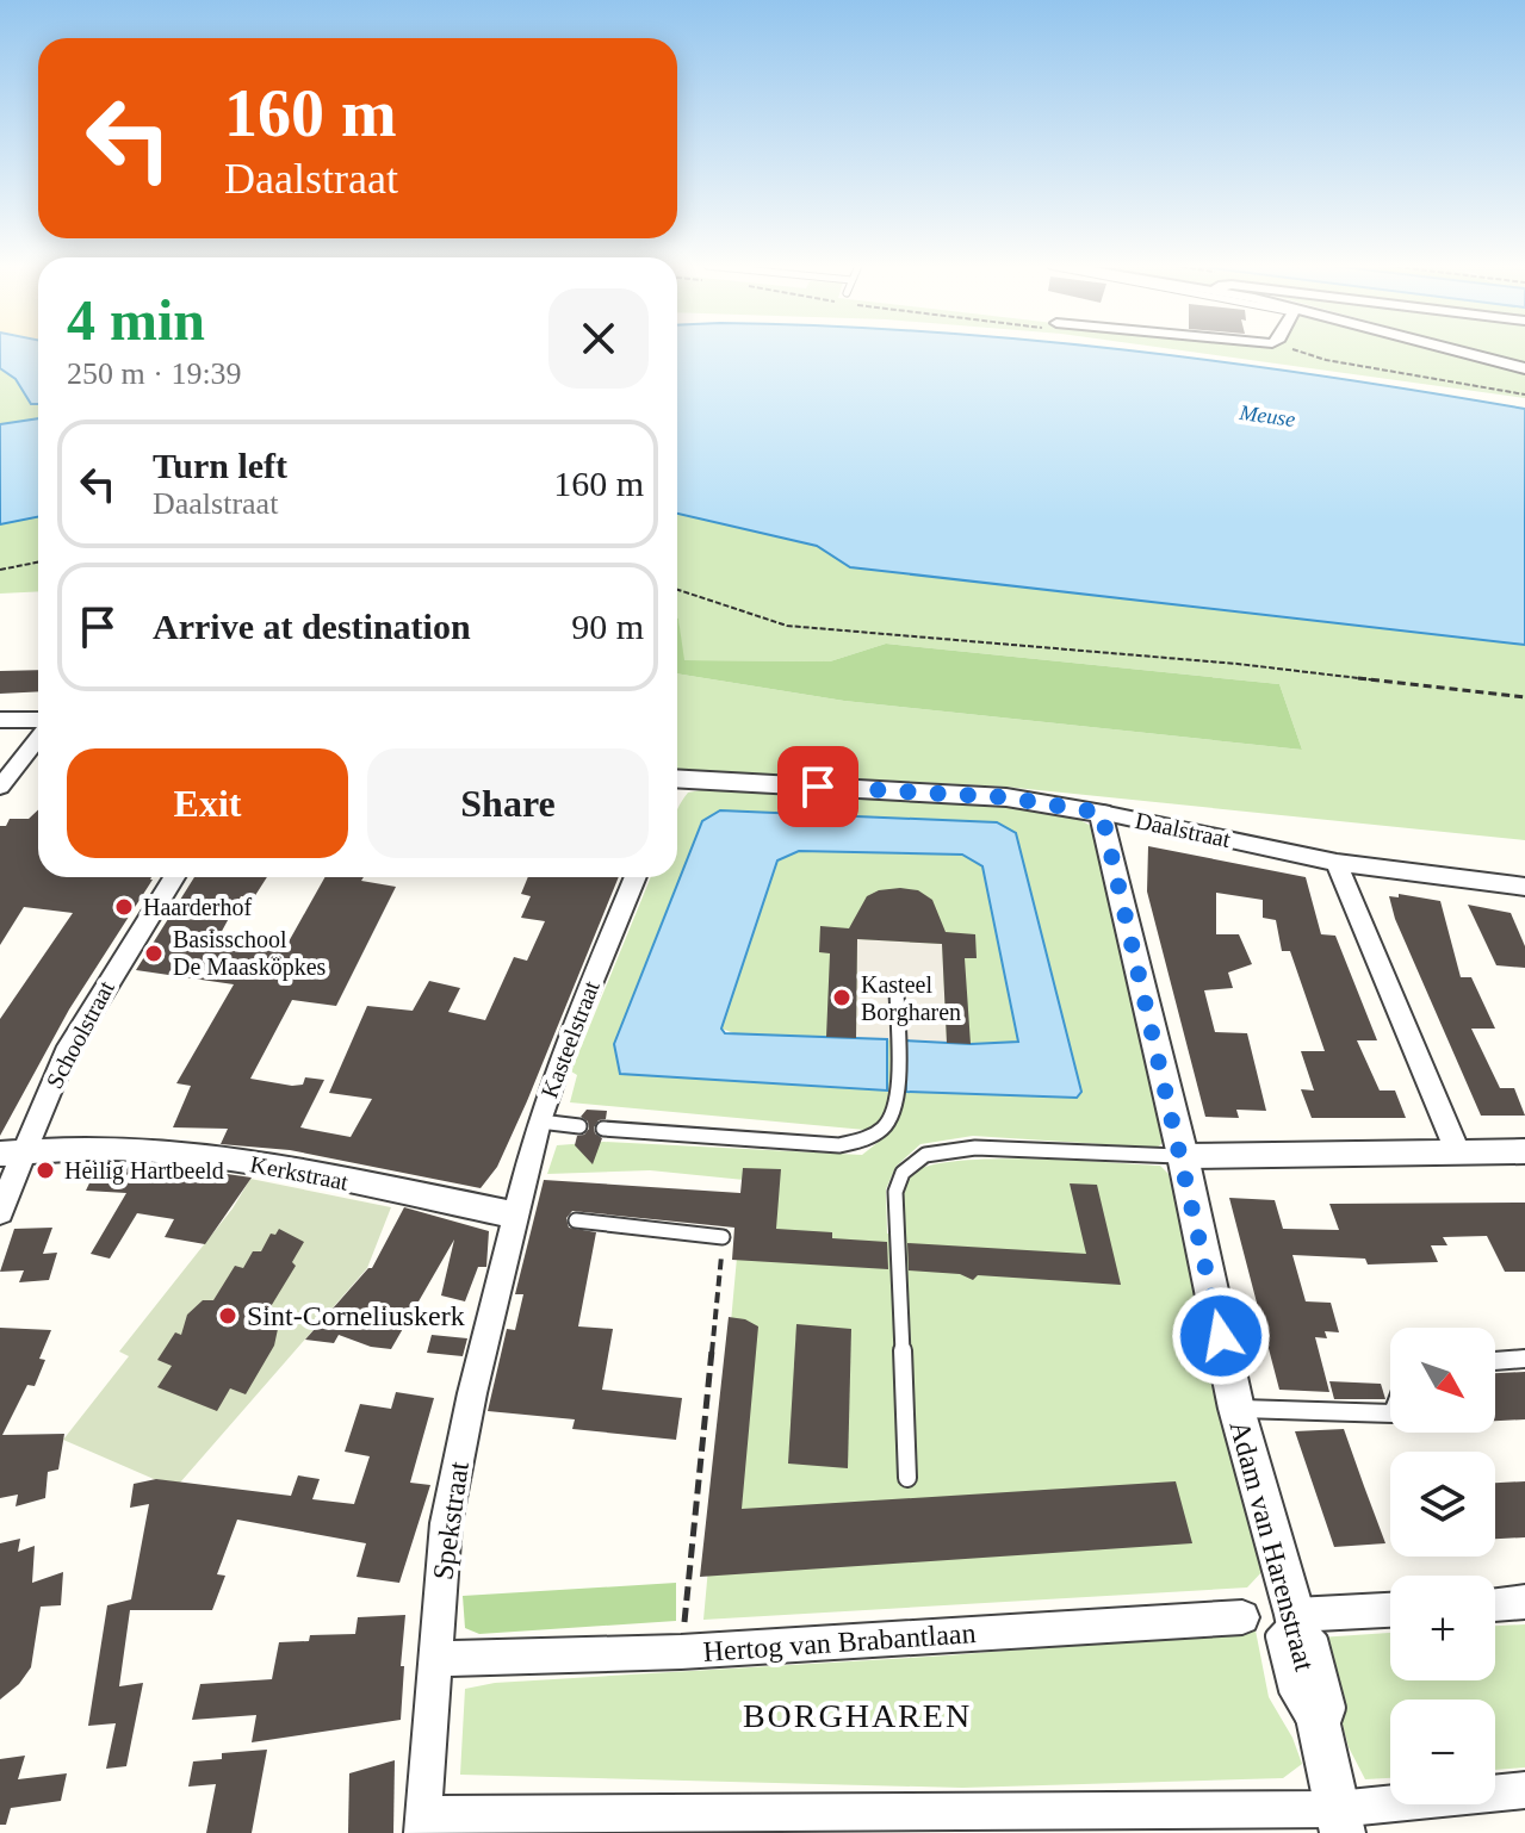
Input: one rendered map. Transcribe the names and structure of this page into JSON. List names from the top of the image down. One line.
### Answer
{"streets":{"street":["Daalstraat","Schoolstraat","Kasteelstraat","Kerkstraat","Spekstraat","Adam van Harenstraat","Hertog van Brabantlaan"]},"crossings":[["Daalstraat","Adam van Harenstraat"],["Schoolstraat","Kerkstraat"],["Kasteelstraat","Kerkstraat"],["Kasteelstraat","Spekstraat"],["Kerkstraat","Spekstraat"],["Spekstraat","Hertog van Brabantlaan"]],"districts":["BORGHAREN"],"water":["Meuse"],"places":["Haarderhof","Basisschool De Maasköpkes","Kasteel Borgharen","Heilig Hartbeeld","Sint-Corneliuskerk"],"north":"bottom right","page":{"turn":["160 m","Daalstraat"],"heading":["4 min","250 m · 19:39"],"list":[{"name":"Turn left","note":"Daalstraat","value":"160 m"},{"name":"Arrive at destination","value":"90 m"}],"buttons":["Exit","Share"],"map_buttons":["+","−"]}}
